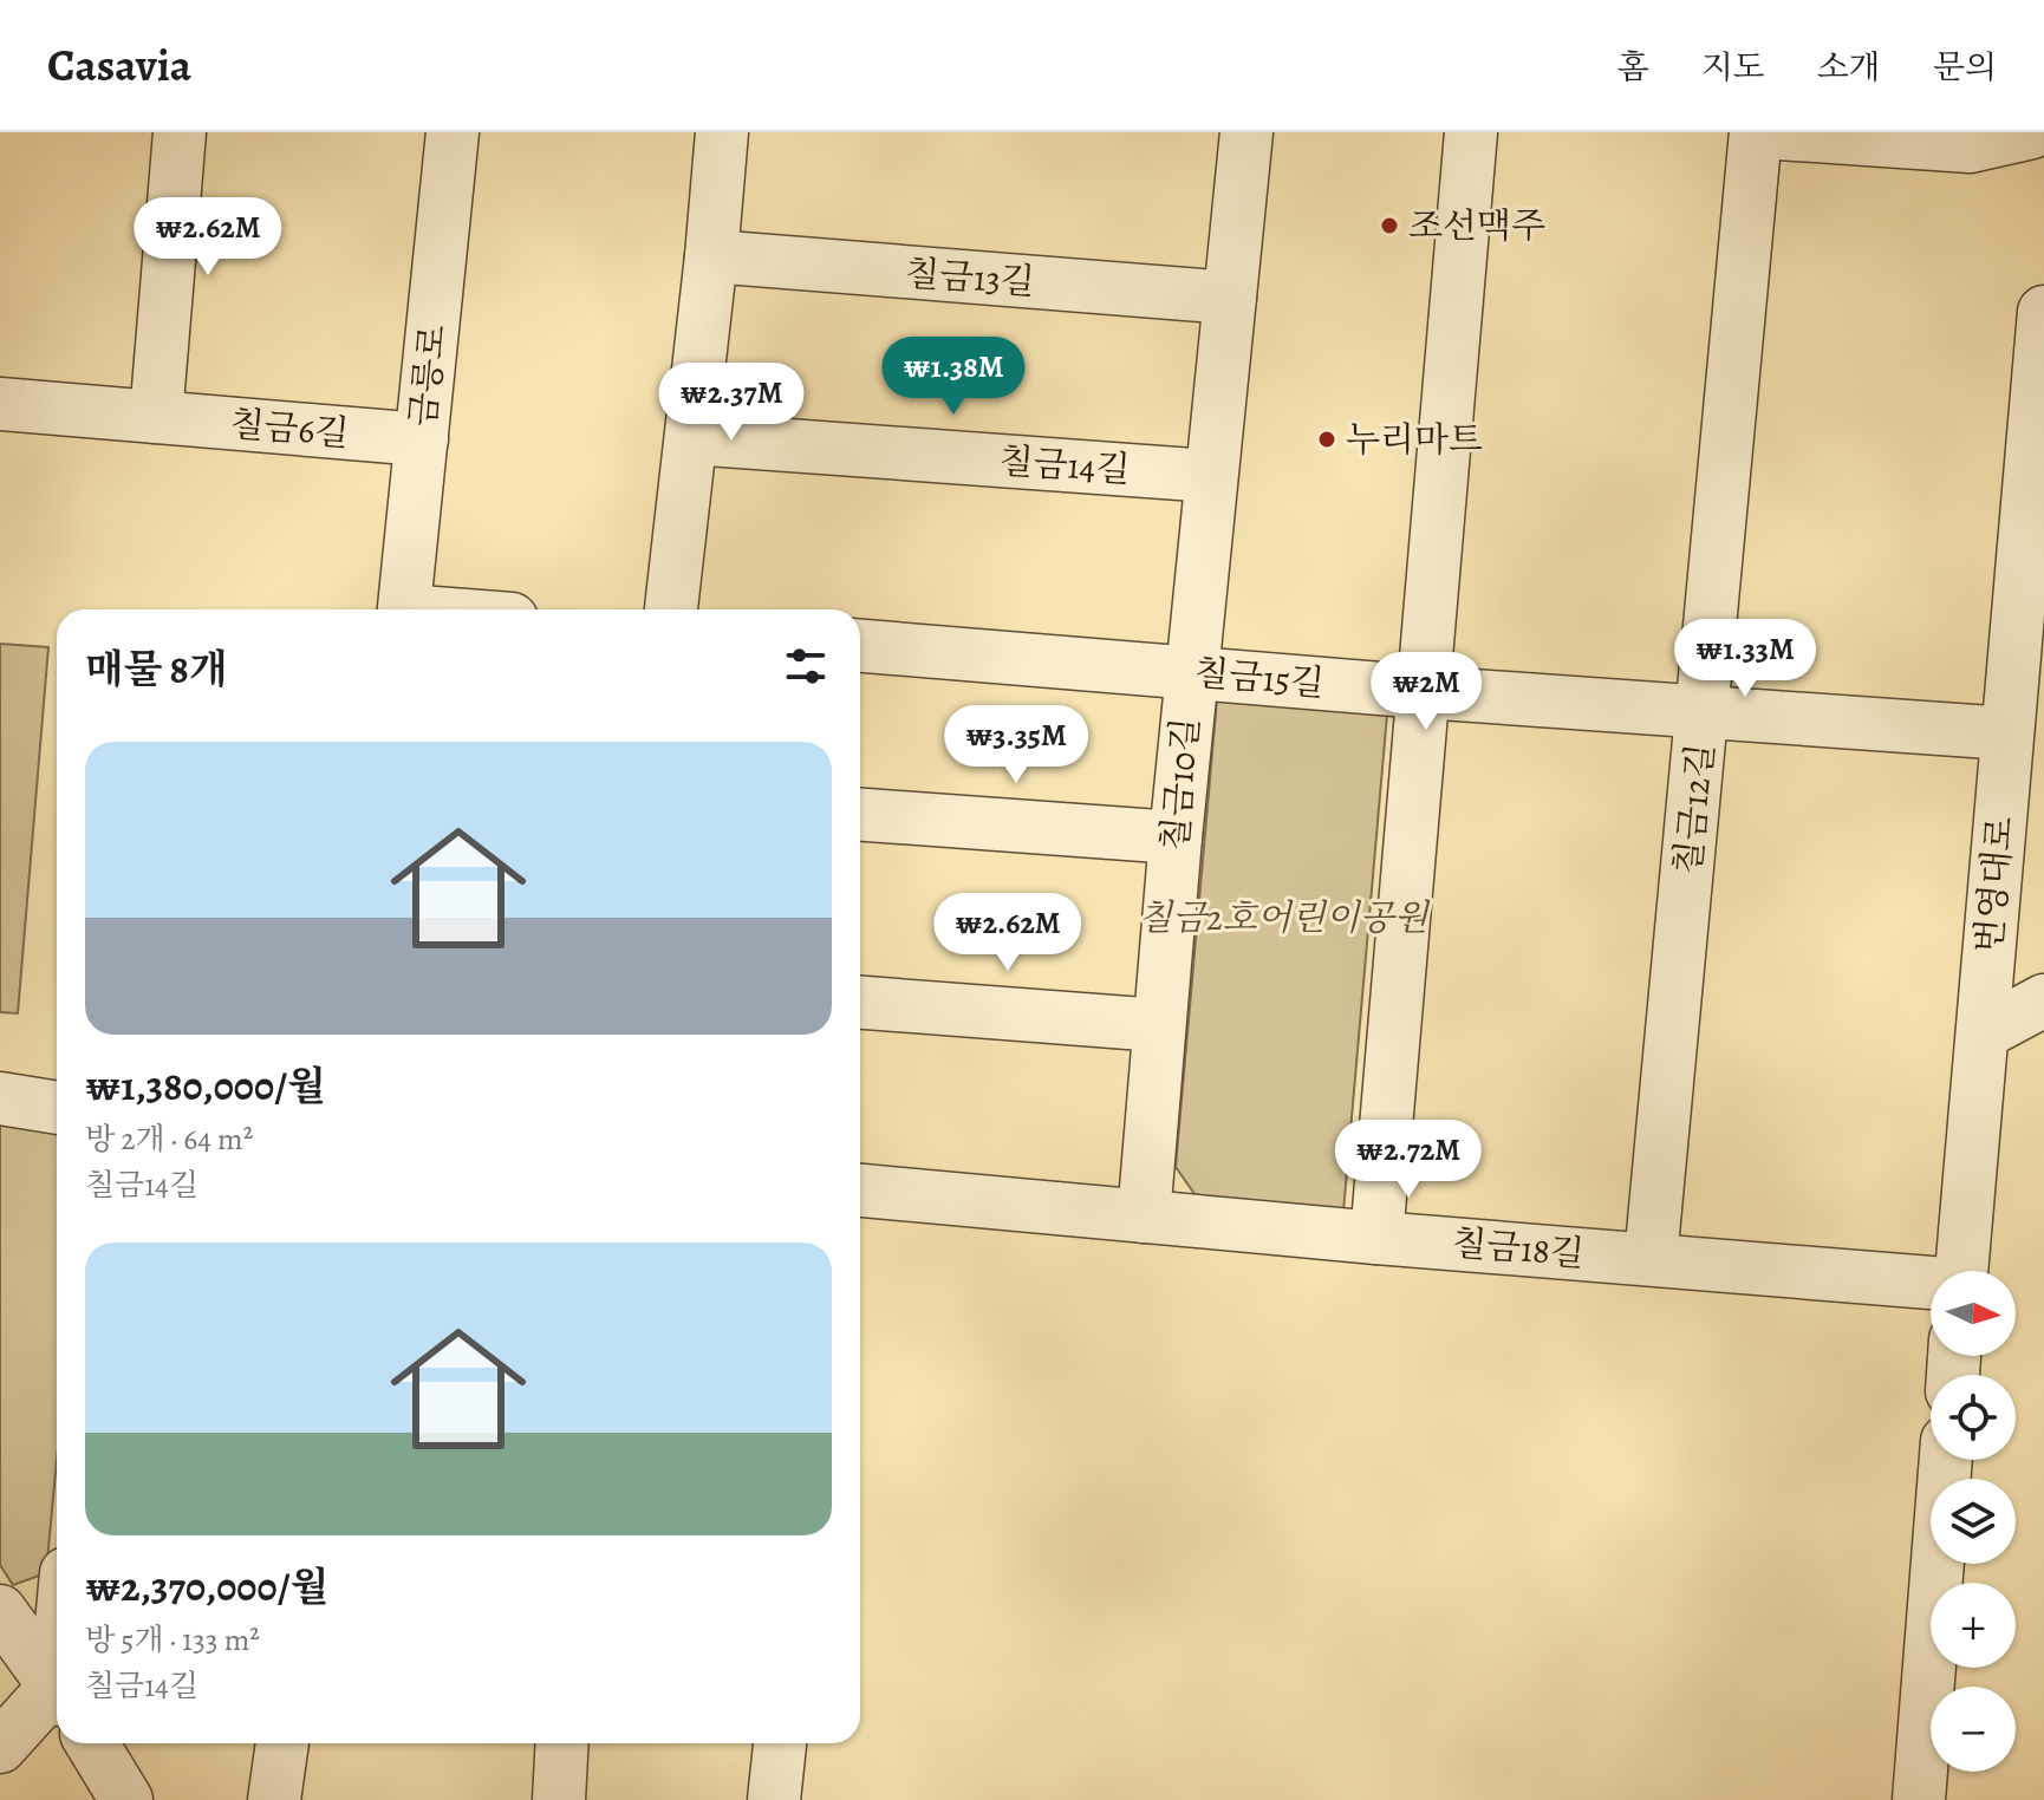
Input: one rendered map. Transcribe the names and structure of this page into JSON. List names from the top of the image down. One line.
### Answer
{"streets":{"street":["칠금13길","금릉로","칠금6길","칠금14길","칠금15길","칠금10길","칠금12길","번영대로","칠금18길"]},"crossings":[["칠금13길","칠금10길"],["금릉로","칠금6길"],["칠금14길","칠금10길"],["칠금15길","칠금10길"],["칠금15길","칠금12길"],["칠금15길","번영대로"],["칠금10길","칠금18길"],["칠금12길","칠금18길"]],"parks":["칠금2호어린이공원"],"places":["조선맥주","누리마트"],"north":"right","page":{"header":"Casavia","nav":["홈","지도","소개","문의"],"price":["₩2.62M","₩1.38M","₩2.37M","₩1.33M","₩2M","₩3.35M","₩2.62M","₩2.72M"],"heading":"매물 8개","list":[{"name":"₩1,380,000/월","note":"방 2개 · 64 m² · 칠금14길"},{"name":"₩2,370,000/월","note":"방 5개 · 133 m² · 칠금14길"}],"map_buttons":["+","−"]}}
